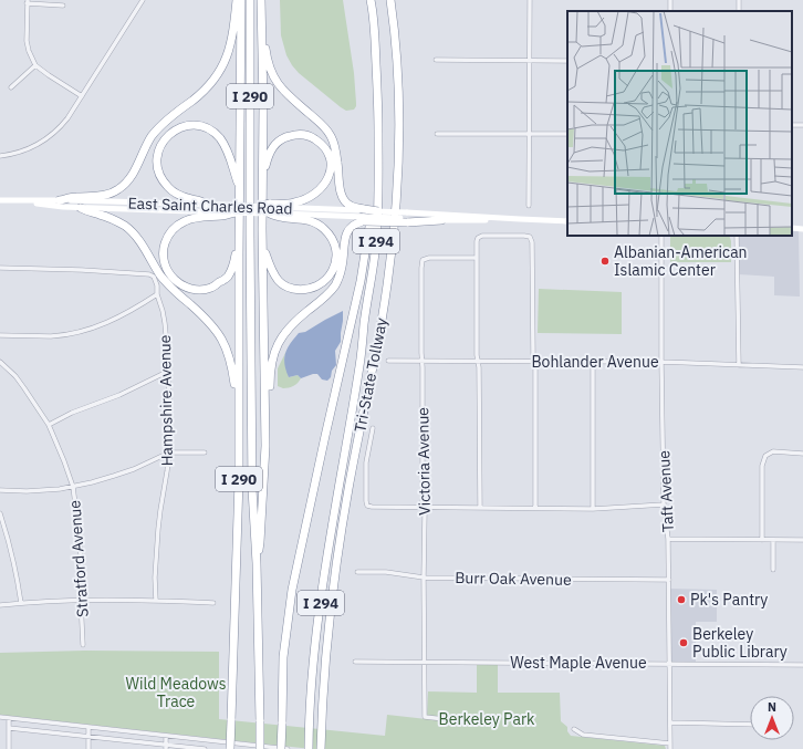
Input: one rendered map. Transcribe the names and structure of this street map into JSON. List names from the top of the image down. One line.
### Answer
{"streets":{"highway":["I 290","I 294","Tri-State Tollway"],"main road":["East Saint Charles Road"],"street":["Bohlander Avenue","Hampshire Avenue","Victoria Avenue","Taft Avenue","Stratford Avenue","Burr Oak Avenue","West Maple Avenue"]},"crossings":[["Bohlander Avenue","Victoria Avenue"],["Bohlander Avenue","Taft Avenue"],["Victoria Avenue","Burr Oak Avenue"],["Victoria Avenue","West Maple Avenue"],["Taft Avenue","Burr Oak Avenue"],["Taft Avenue","West Maple Avenue"]],"parks":["Wild Meadows Trace","Berkeley Park"],"places":["Albanian-American Islamic Center","Pk's Pantry","Berkeley Public Library"],"north":"top"}
